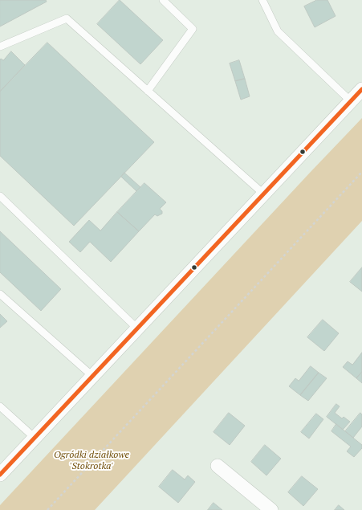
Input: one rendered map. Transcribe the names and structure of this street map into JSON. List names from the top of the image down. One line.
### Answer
{"parks":["Ogródki działkowe 'Stokrotka'"]}
